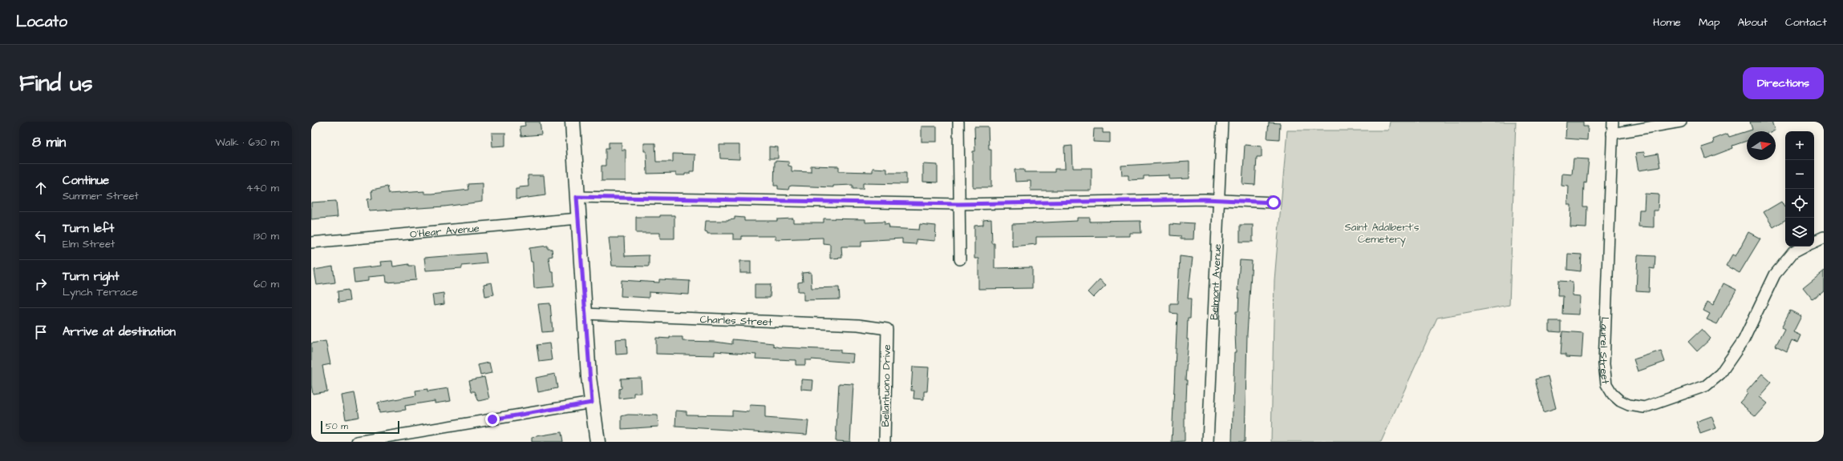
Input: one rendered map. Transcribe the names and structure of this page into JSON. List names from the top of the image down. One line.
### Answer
{"streets":{"street":["O'Hear Avenue","Belmont Avenue","Charles Street","Laurel Street","Bellantuono Drive"]},"crossings":[["Charles Street","Bellantuono Drive"]],"parks":["Saint Adalbert's Cemetery"],"scale_bar":"50 m","north":"right","page":{"header":"Locato","nav":["Home","Map","About","Contact"],"buttons":"Directions","title":"Find us","heading":["8 min","Walk · 630 m"],"map_buttons":["+","−"],"list":[["Continue","Summer Street","440 m"],["Turn left","Elm Street","130 m"],["Turn right","Lynch Terrace","60 m"],"Arrive at destination"],"scale":"50 m"}}
